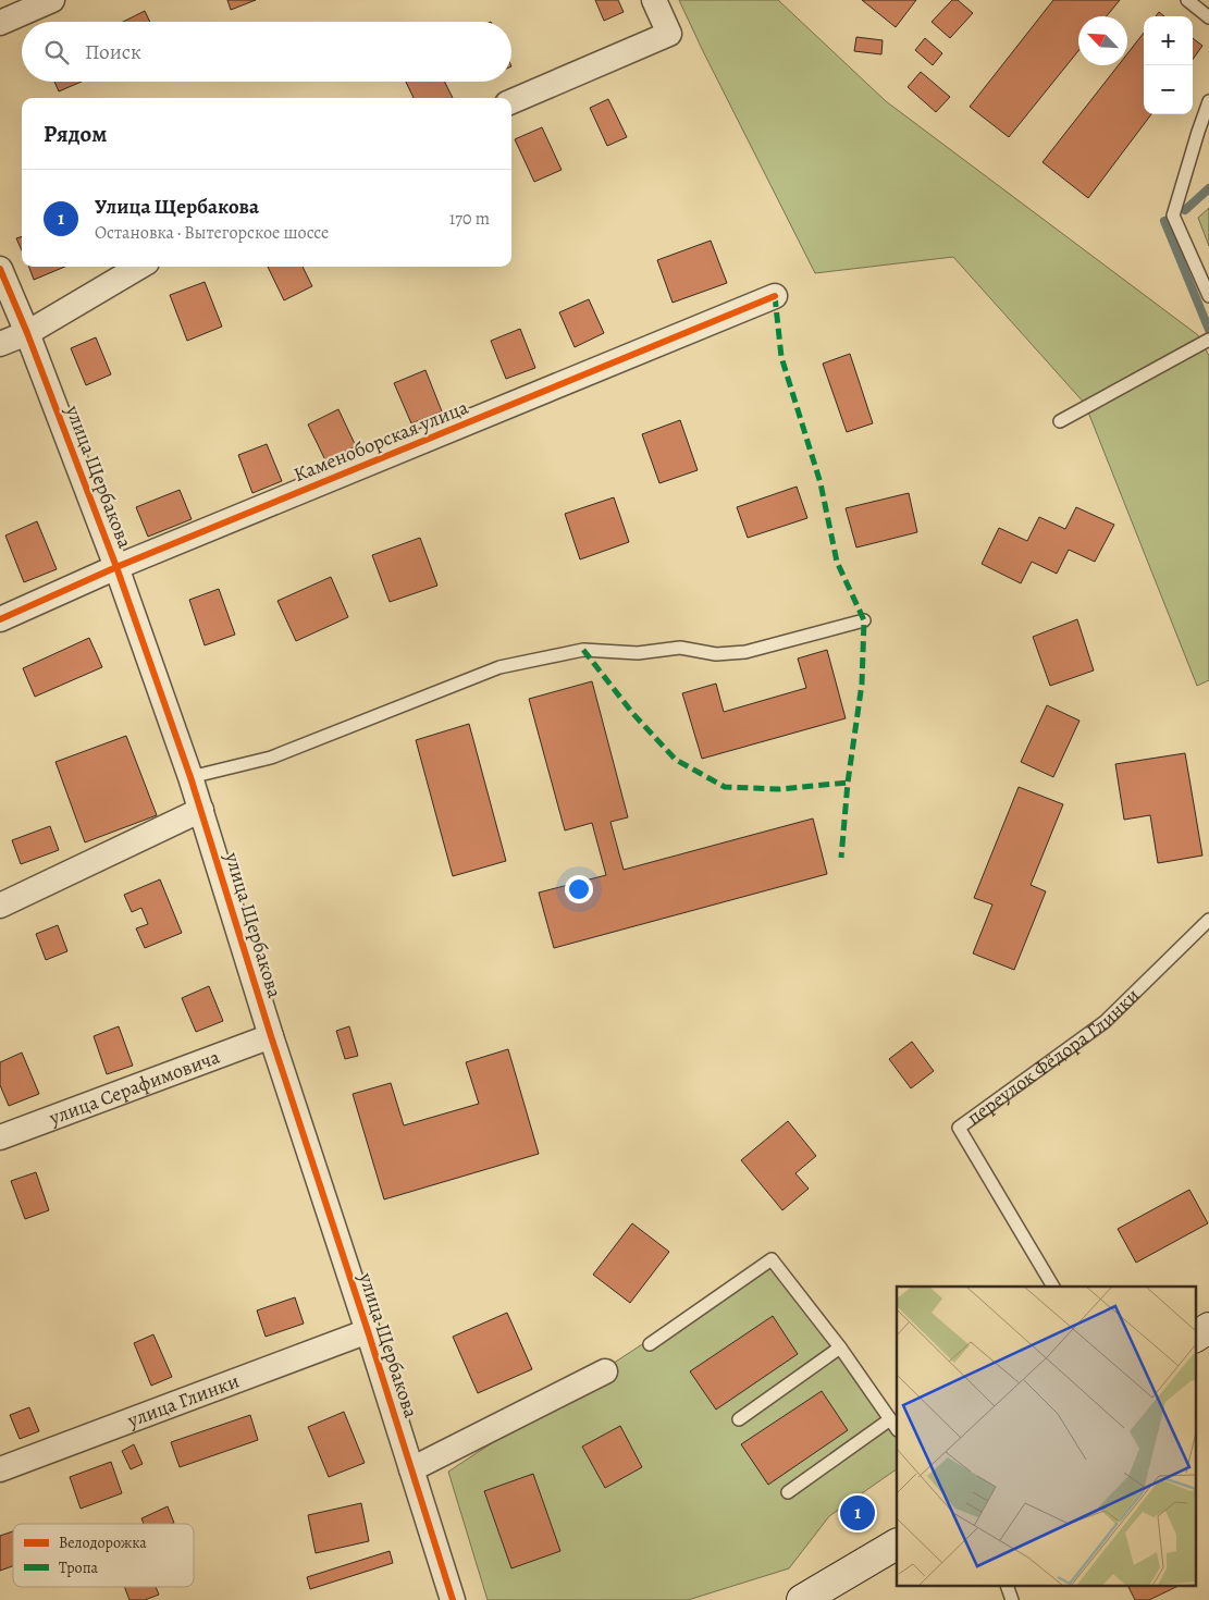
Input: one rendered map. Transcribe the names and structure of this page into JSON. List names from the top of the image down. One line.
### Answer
{"streets":{"street":["Каменоборская улица","улица Щербакова","улица Серафимовича","улица Глинки"],"lane":["переулок Фёдора Глинки"]},"crossings":[["Каменоборская улица","улица Щербакова"],["улица Щербакова","улица Серафимовича"],["улица Щербакова","улица Глинки"]],"legend":["Велодорожка","Тропа"],"north":"top left","page":{"map_buttons":["+","−"],"search":"Поиск","heading":"Рядом","list":[{"mark":"1","name":"Улица Щербакова","note":"Остановка · Вытегорское шоссе","value":"170 m"}],"pins":"1"}}
